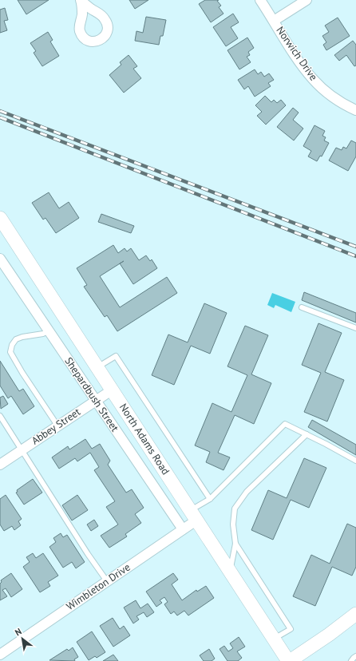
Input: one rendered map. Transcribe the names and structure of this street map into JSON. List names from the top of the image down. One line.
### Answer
{"streets":{"main road":["North Adams Road"],"street":["Norwich Drive","Shepardbush Street","Abbey Street","Wimbleton Drive"]},"crossings":[["Shepardbush Street","Abbey Street"],["Shepardbush Street","Wimbleton Drive"],["Abbey Street","North Adams Road"],["North Adams Road","Wimbleton Drive"]],"north":"top left"}
